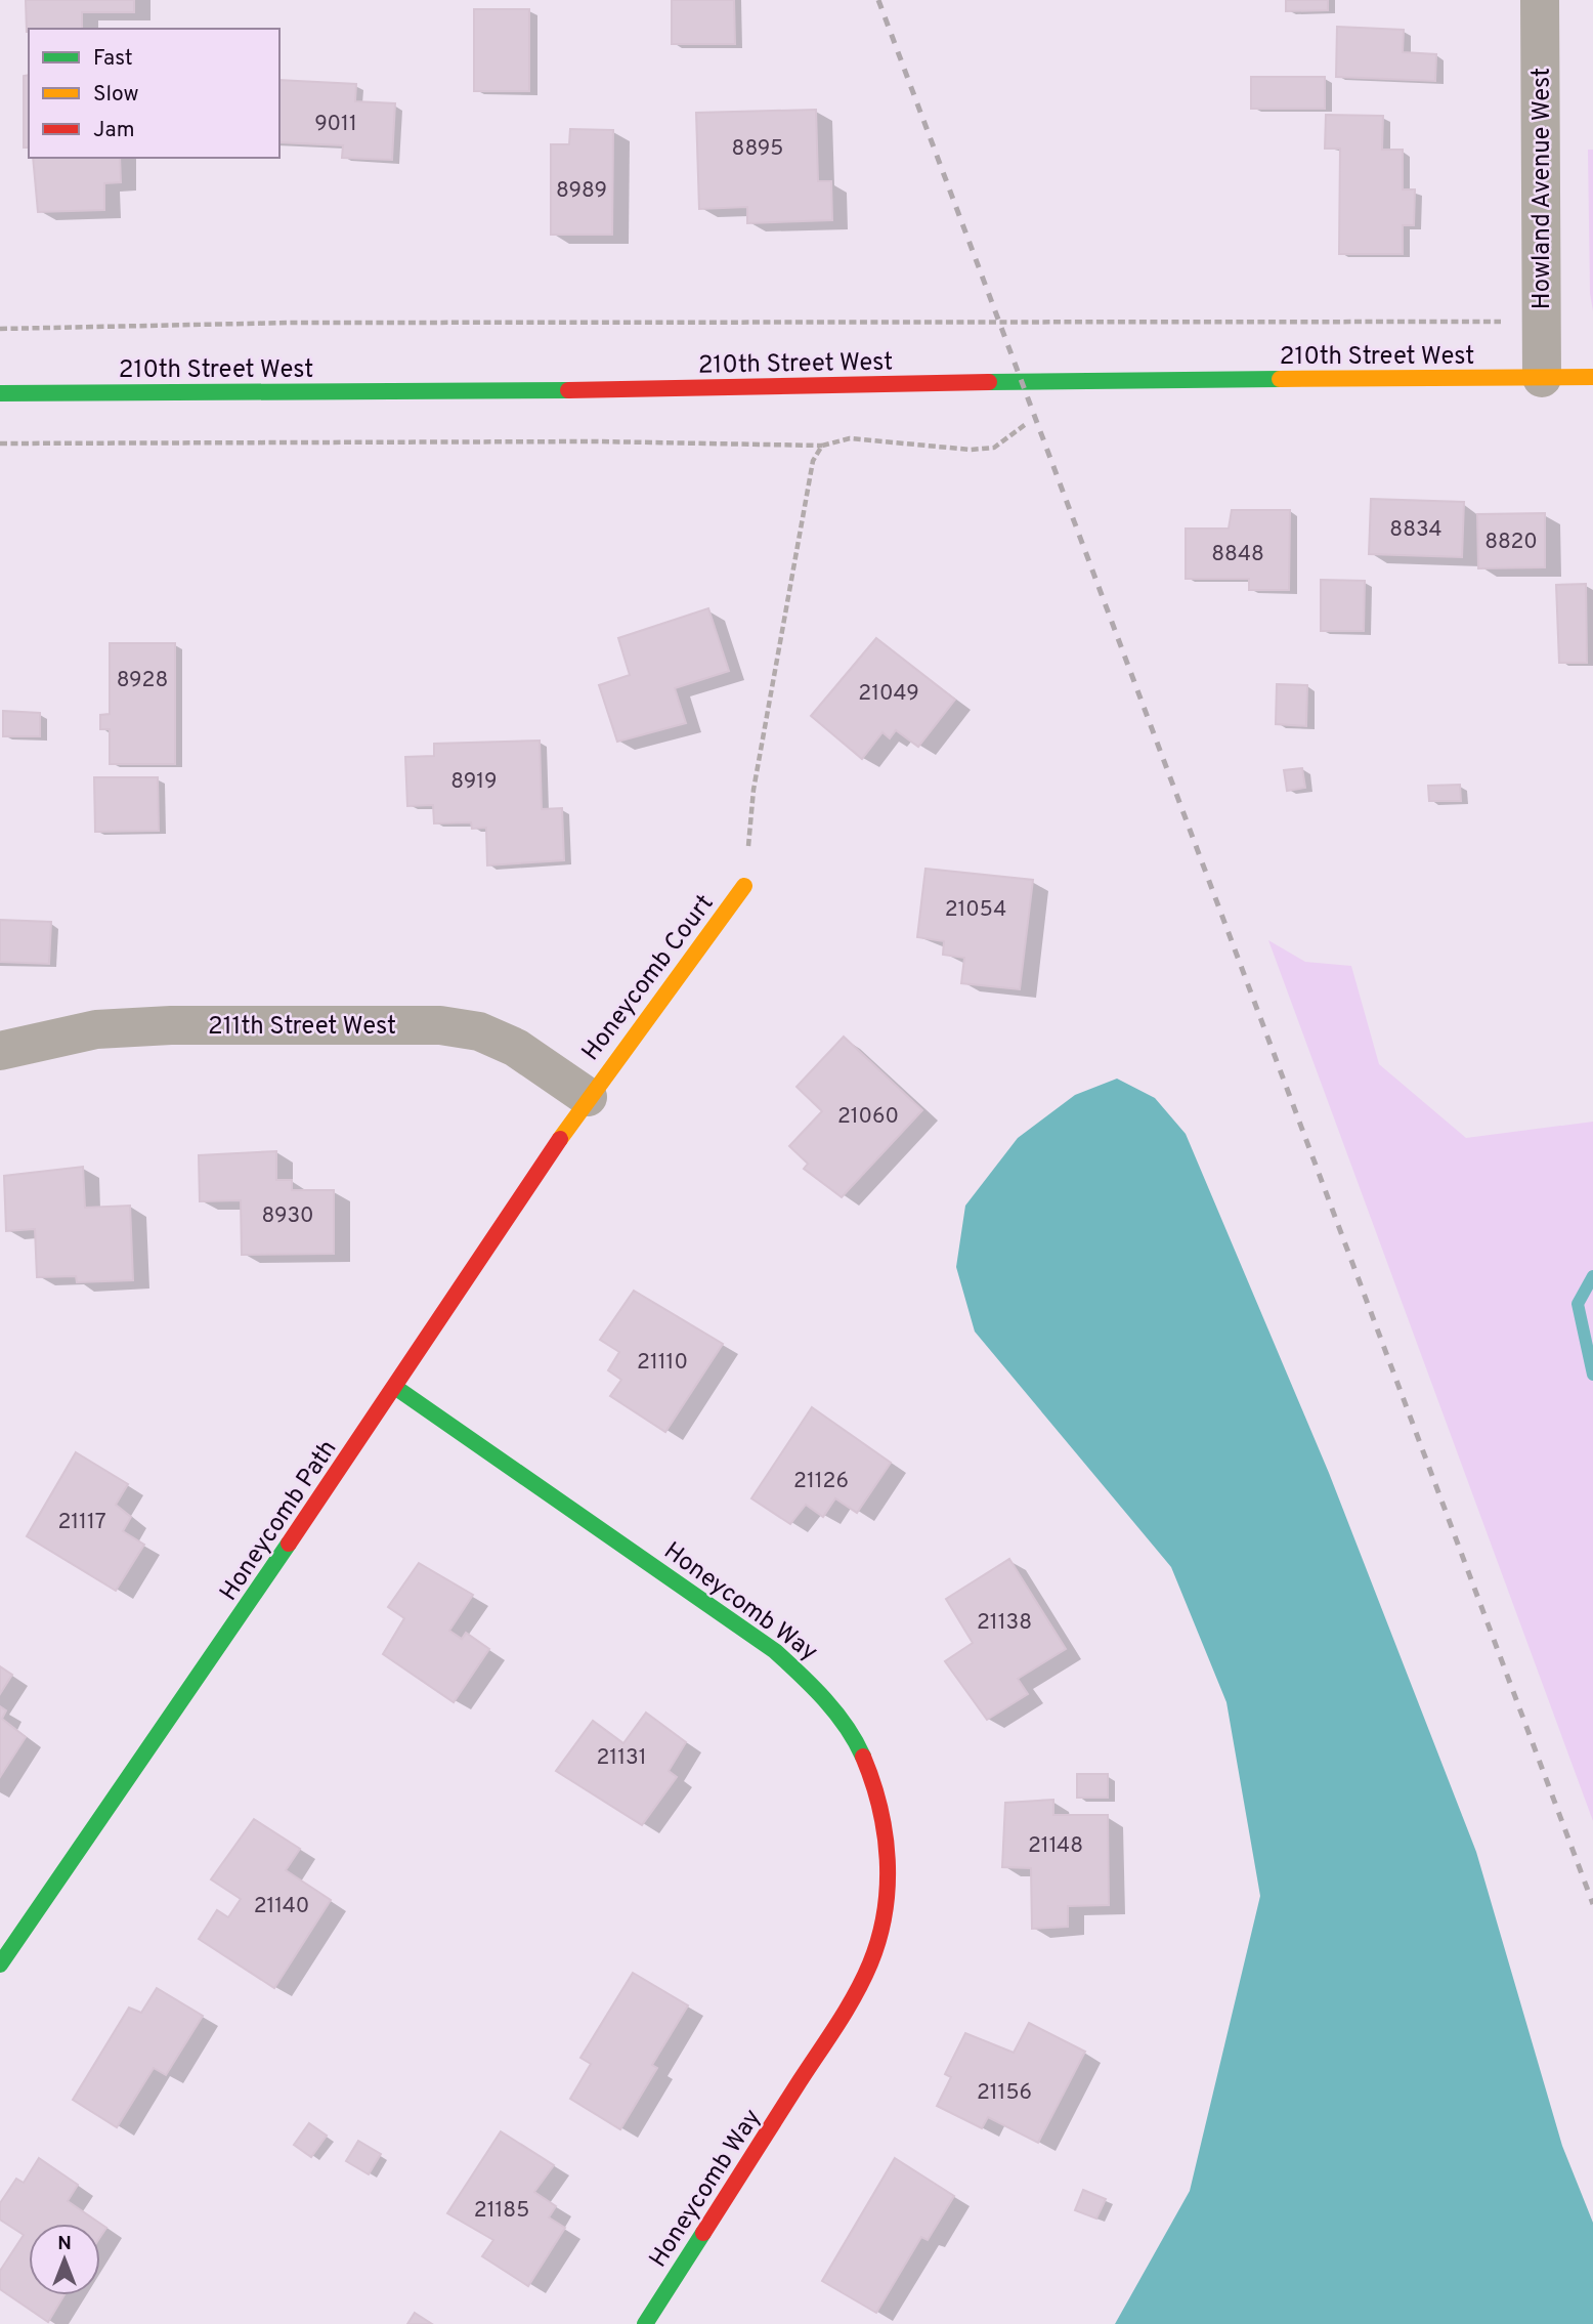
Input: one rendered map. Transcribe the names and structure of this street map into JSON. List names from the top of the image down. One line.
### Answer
{"streets":{"street":["Howland Avenue West","210th Street West","Honeycomb Court","211th Street West","Honeycomb Path","Honeycomb Way"]},"crossings":[["Howland Avenue West","210th Street West"],["Honeycomb Court","211th Street West"],["Honeycomb Court","Honeycomb Path"],["211th Street West","Honeycomb Path"],["Honeycomb Path","Honeycomb Way"]],"house_numbers":["9011","8895","8989","8834","8820","8848","8928","21049","8919","21054","21060","8930","21110","21126","21117","21138","21131","21148","21140","21156","21185"],"legend":["Fast","Slow","Jam"],"north":"top"}
